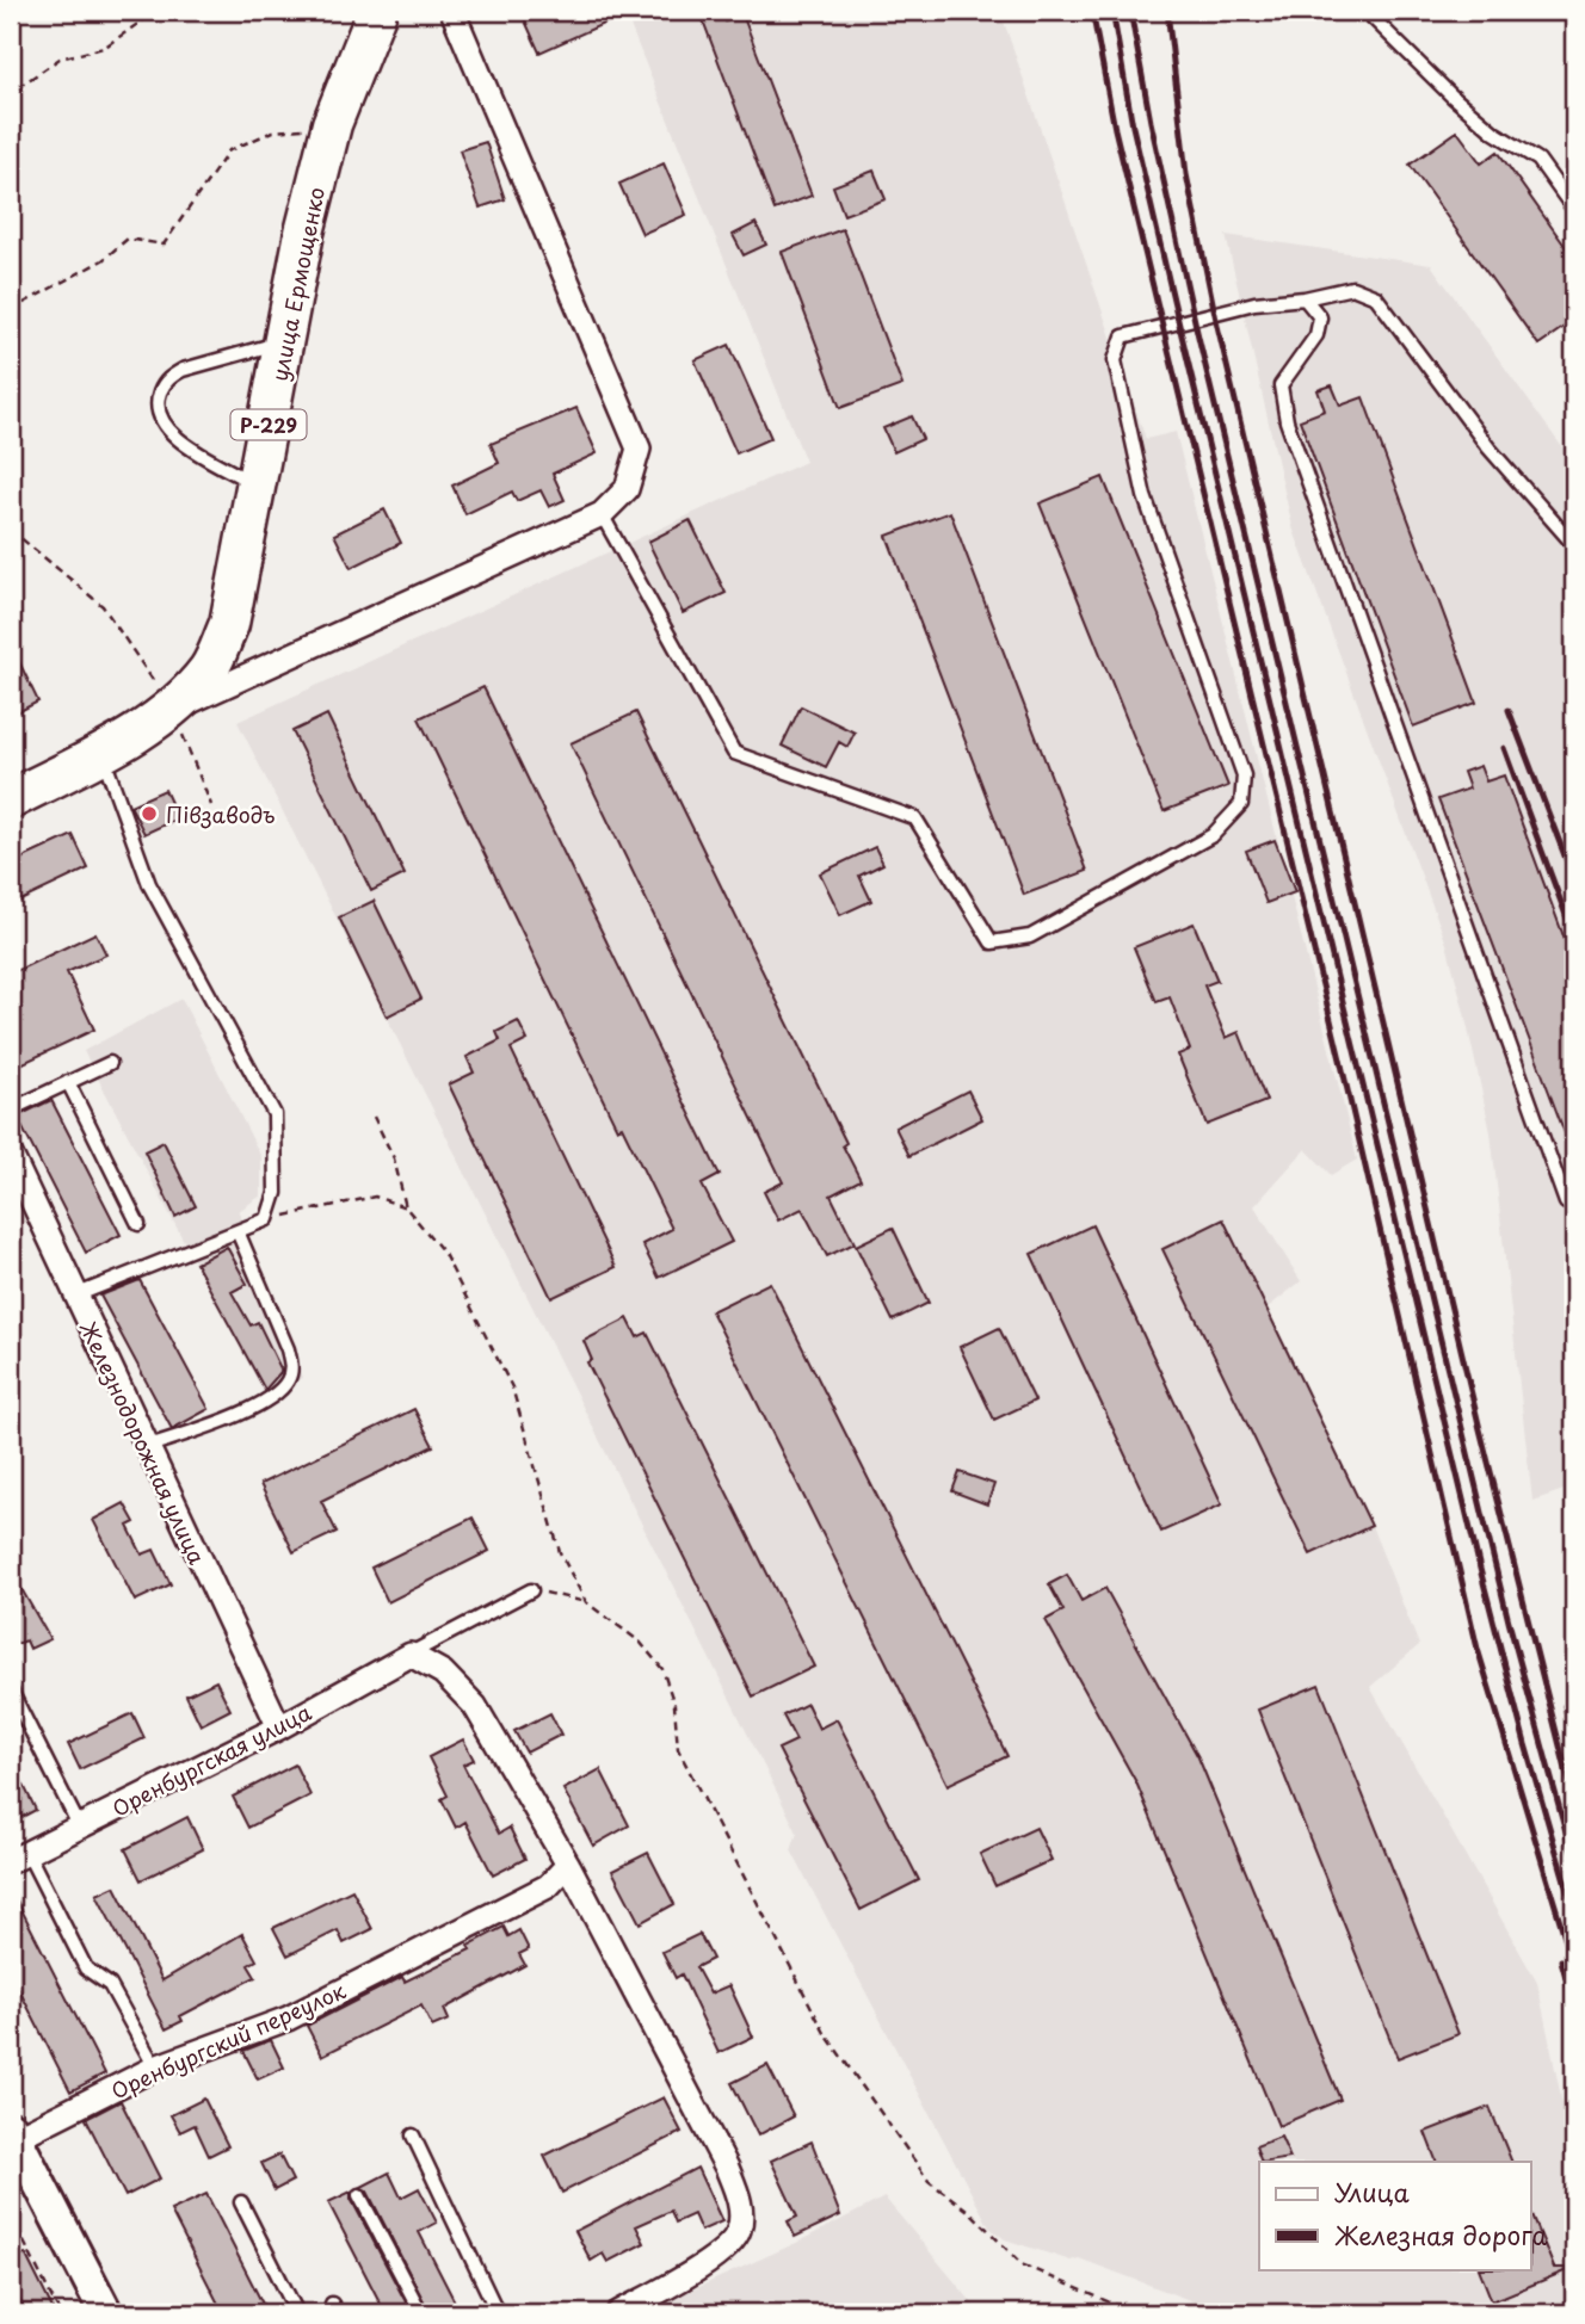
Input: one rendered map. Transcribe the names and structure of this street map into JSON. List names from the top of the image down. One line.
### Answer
{"streets":{"highway":["улица Ермощенко","Р-229"],"street":["Железнодорожная улица","Оренбургская улица","Оренбургский переулок"]},"crossings":[["улица Ермощенко","Р-229"],["Железнодорожная улица","Оренбургская улица"]],"places":["Пiвзаводъ"],"legend":["Улица","Железная дорога"]}
